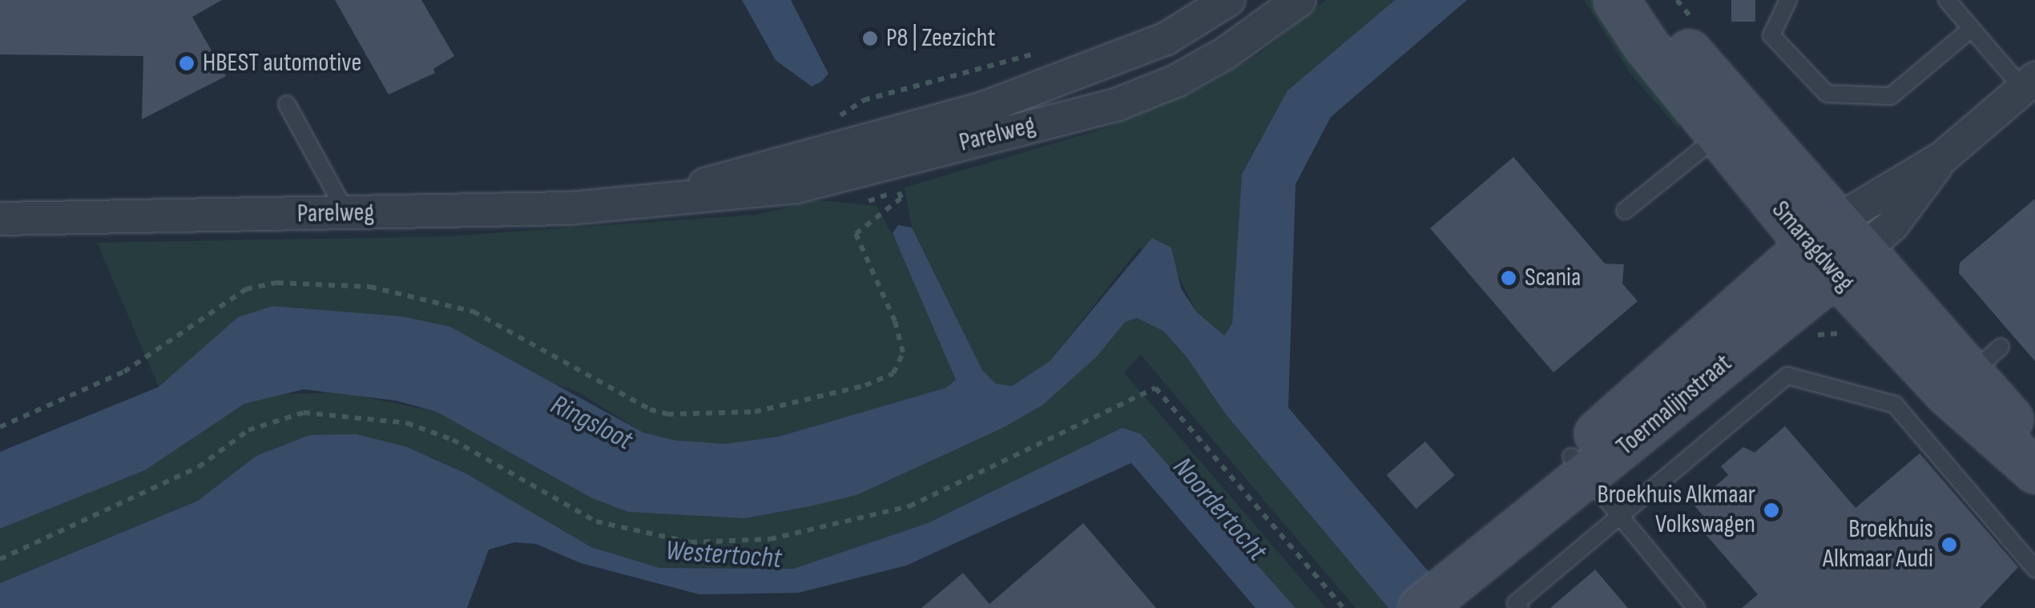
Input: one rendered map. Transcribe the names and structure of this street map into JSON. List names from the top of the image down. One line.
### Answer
{"streets":{"street":["Parelweg","Smaragdweg","Toermalijnstraat"]},"crossings":[["Smaragdweg","Toermalijnstraat"]],"water":["Ringsloot","Noordertocht","Westertocht"],"places":["P8 | Zeezicht","HBEST automotive","Scania","Broekhuis Alkmaar Volkswagen","Broekhuis Alkmaar Audi"]}
